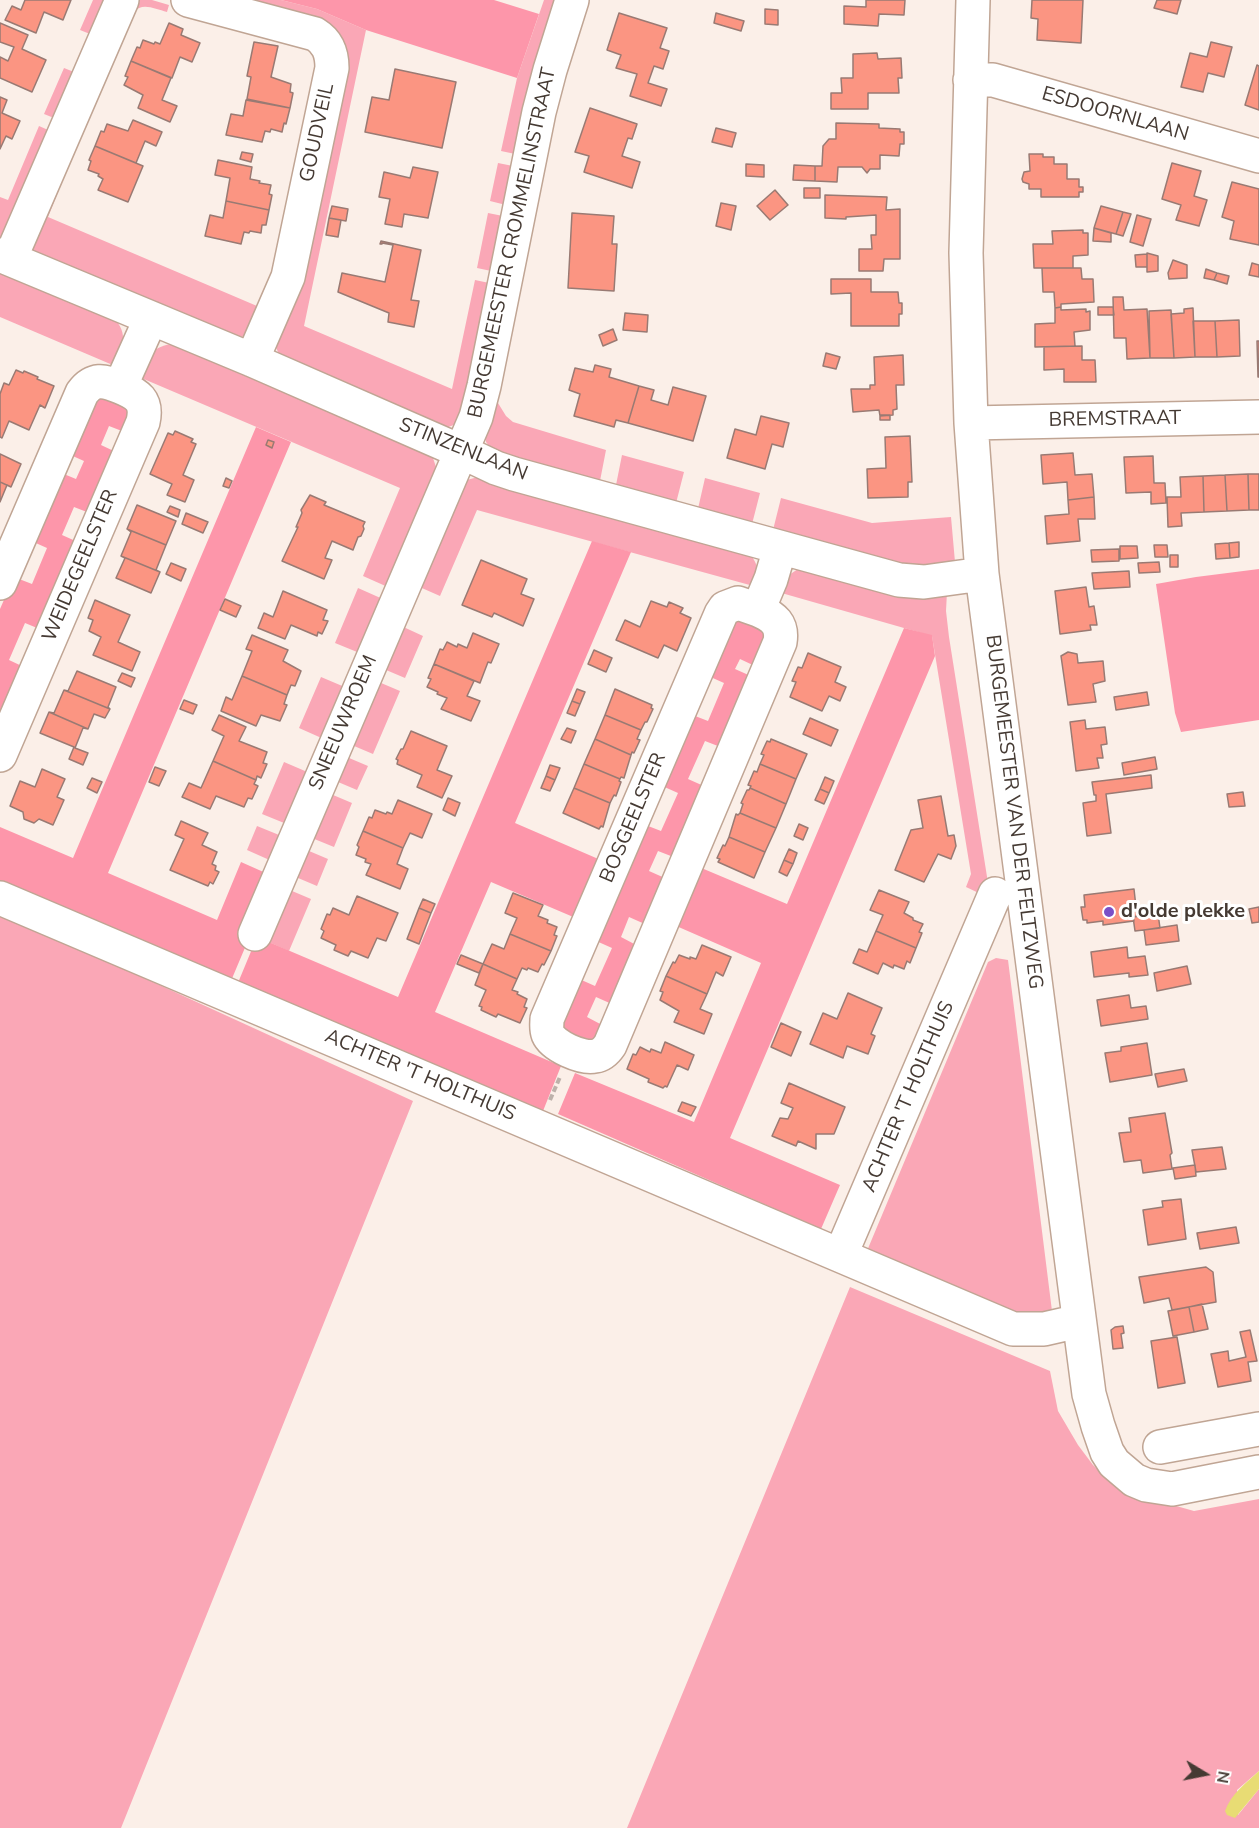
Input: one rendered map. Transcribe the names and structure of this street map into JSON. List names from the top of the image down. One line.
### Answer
{"streets":{"street":["ESDOORNLAAN","GOUDVEIL","BURGEMEESTER CROMMELINSTRAAT","BREMSTRAAT","STINZENLAAN","WEIDEGEELSTER","SNEEUWROEM","BURGEMEESTER VAN DER FELTZWEG","BOSGEELSTER","ACHTER 'T HOLTHUIS"]},"crossings":[["ESDOORNLAAN","BURGEMEESTER VAN DER FELTZWEG"],["GOUDVEIL","STINZENLAAN"],["BURGEMEESTER CROMMELINSTRAAT","STINZENLAAN"],["BURGEMEESTER CROMMELINSTRAAT","SNEEUWROEM"],["BREMSTRAAT","BURGEMEESTER VAN DER FELTZWEG"],["STINZENLAAN","SNEEUWROEM"],["STINZENLAAN","BURGEMEESTER VAN DER FELTZWEG"],["BURGEMEESTER VAN DER FELTZWEG","ACHTER 'T HOLTHUIS"]],"places":["d'olde plekke"],"north":"right"}
